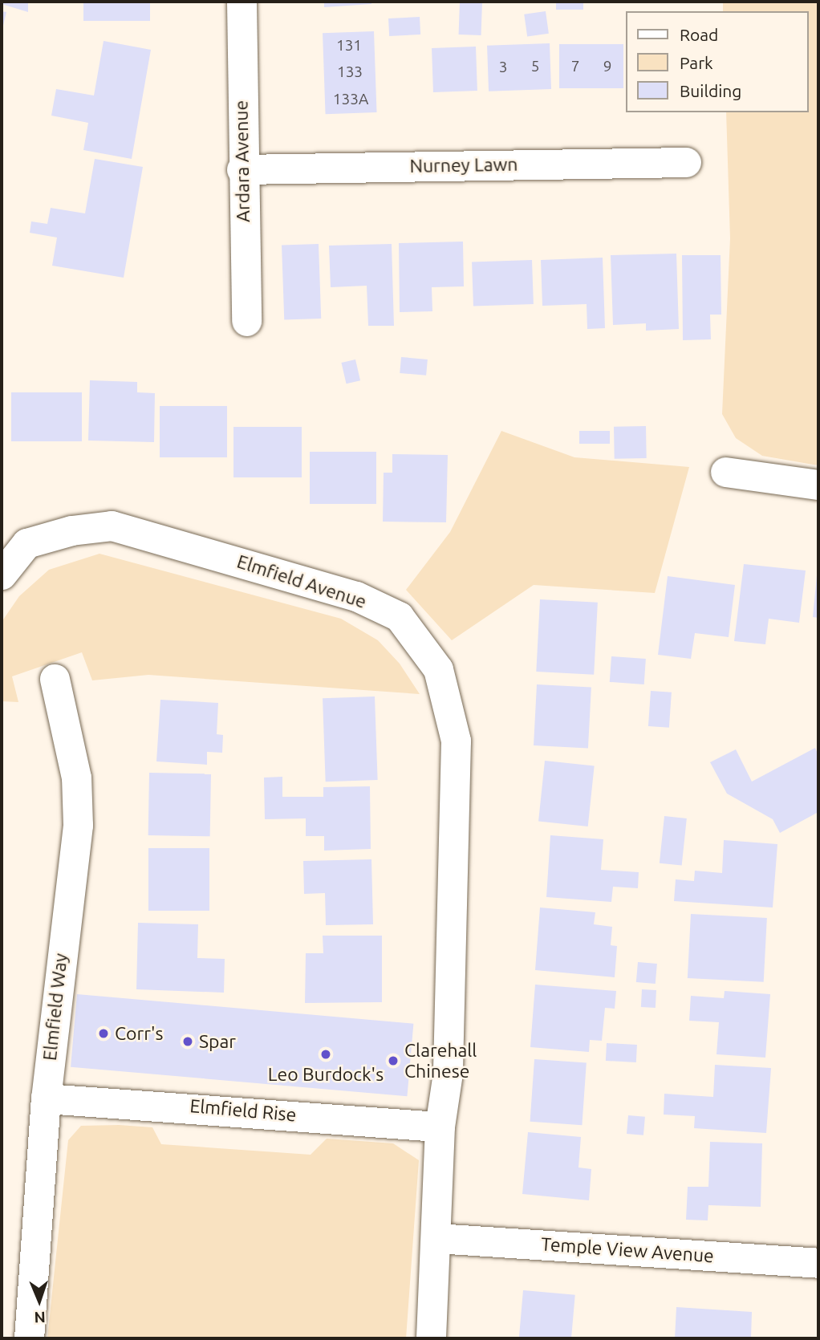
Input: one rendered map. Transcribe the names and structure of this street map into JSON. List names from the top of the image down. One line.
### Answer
{"streets":{"street":["Ardara Avenue","Nurney Lawn","Elmfield Avenue","Elmfield Way","Elmfield Rise","Temple View Avenue"]},"crossings":[["Ardara Avenue","Nurney Lawn"],["Elmfield Avenue","Elmfield Rise"],["Elmfield Way","Elmfield Rise"]],"places":["Corr's","Spar","Leo Burdock's","Clarehall Chinese"],"house_numbers":["131","5","7","9","3","133","133A"],"legend":["Road","Park","Building"],"north":"bottom"}
